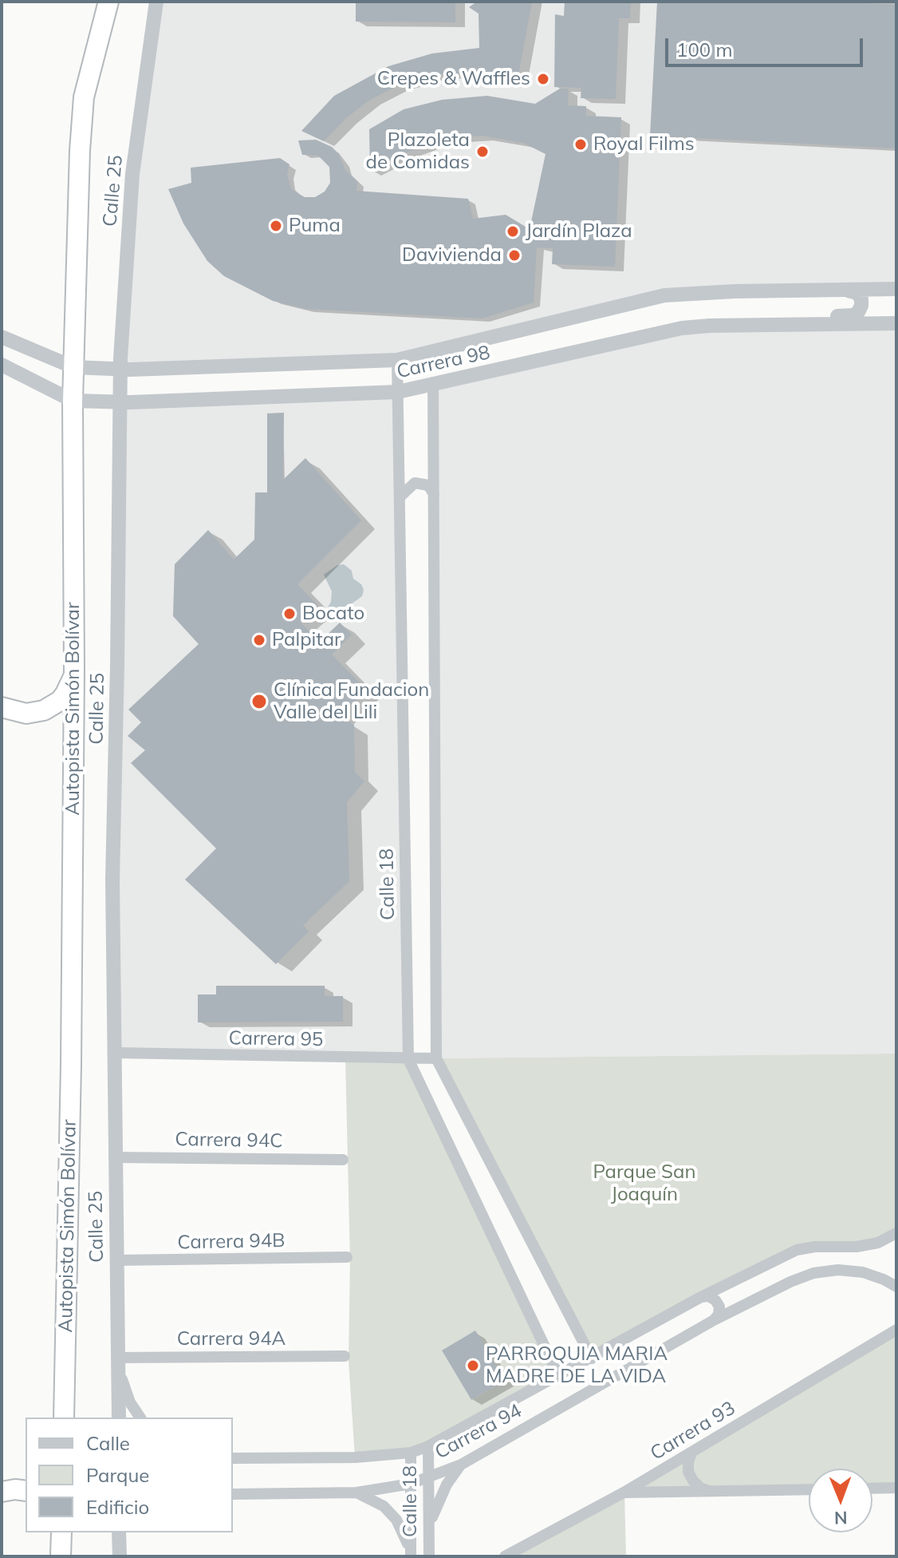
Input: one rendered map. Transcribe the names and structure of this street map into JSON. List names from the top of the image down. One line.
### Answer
{"streets":{"highway":["Autopista Simón Bolívar"],"street":["Calle 25","Carrera 98","Calle 18","Carrera 95","Carrera 94C","Carrera 94B","Carrera 94A","Carrera 93","Carrera 94"]},"crossings":[["Calle 25","Carrera 98"],["Calle 25","Carrera 95"],["Calle 25","Carrera 94C"],["Calle 25","Carrera 94B"],["Calle 25","Carrera 94A"],["Carrera 98","Autopista Simón Bolívar"],["Carrera 98","Calle 18"],["Calle 18","Carrera 95"],["Calle 18","Carrera 94"]],"parks":["Parque San Joaquín"],"places":["Crepes & Waffles","Royal Films","Plazoleta de Comidas","Puma","Jardín Plaza","Davivienda","Bocato","Palpitar","Clínica Fundacion Valle del Lili","PARROQUIA MARIA MADRE DE LA VIDA"],"legend":["Calle","Parque","Edificio"],"scale_bar":"100 m","north":"bottom"}
